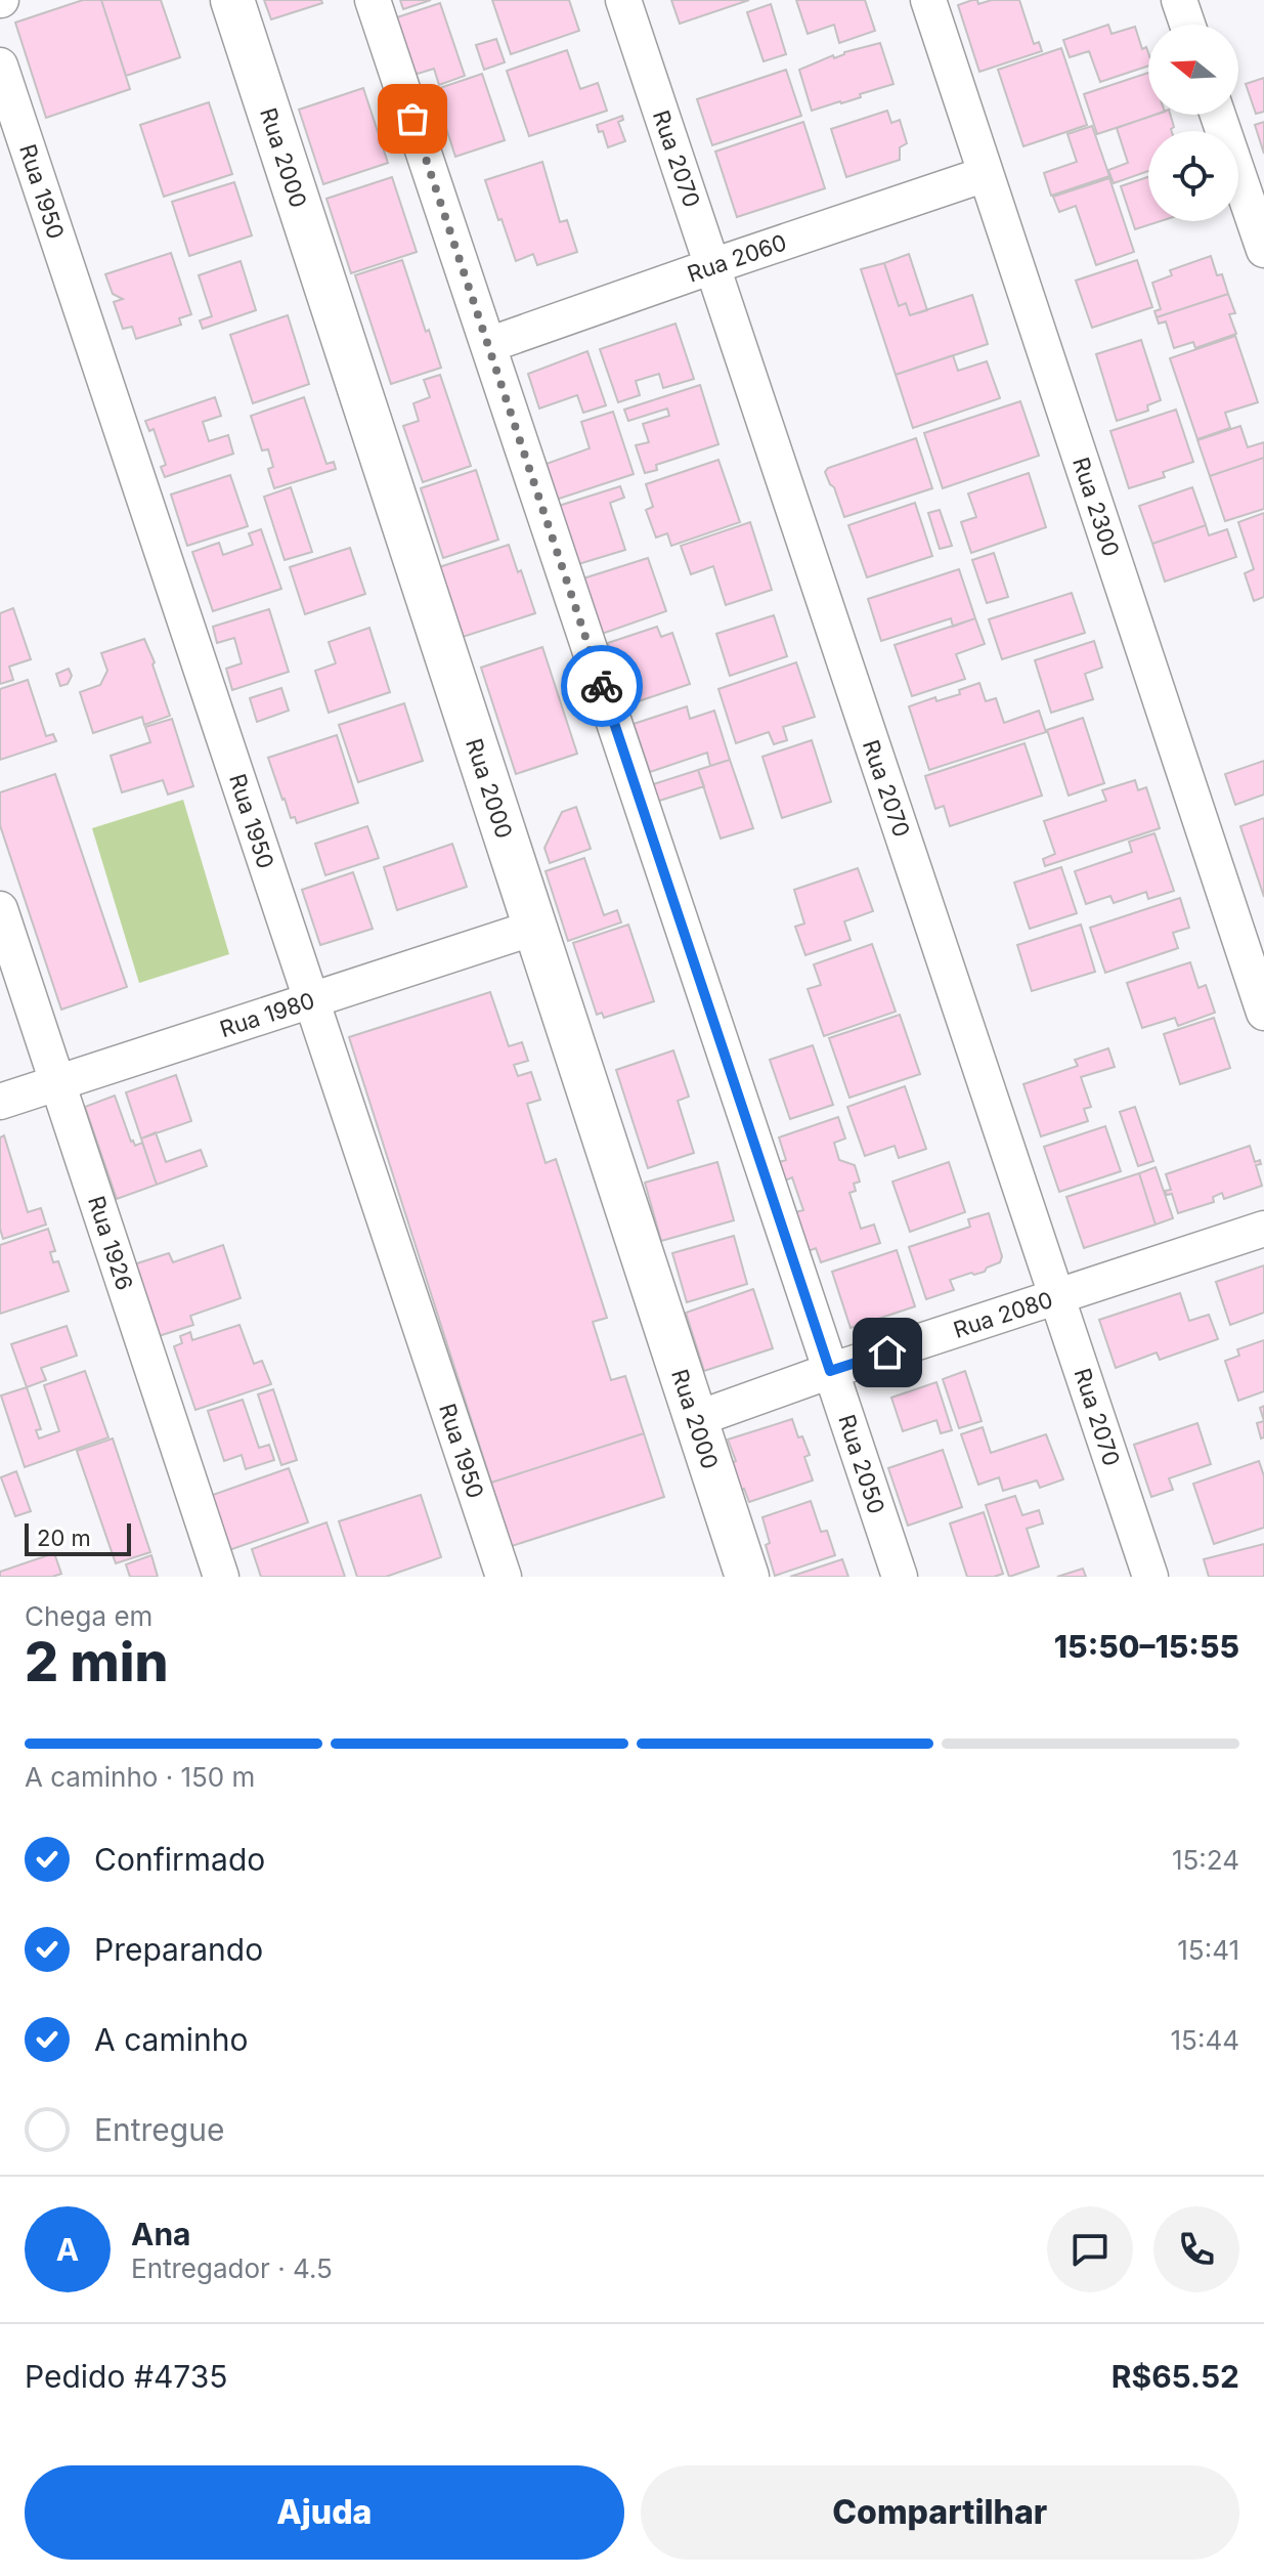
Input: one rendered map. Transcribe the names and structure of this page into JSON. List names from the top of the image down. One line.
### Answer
{"streets":{"main road":["Rua 2000"],"street":["Rua 2070","Rua 1950","Rua 2060","Rua 2300","Rua 1980","Rua 1926","Rua 2080","Rua 2050"]},"crossings":[["Rua 2000","Rua 1980"],["Rua 2000","Rua 2080"],["Rua 2070","Rua 2060"],["Rua 2070","Rua 2080"],["Rua 1950","Rua 1980"],["Rua 2060","Rua 2300"],["Rua 2060","Rua 2050"],["Rua 1980","Rua 1926"],["Rua 2080","Rua 2050"]],"scale_bar":"20 m","north":"left","page":{"scale":"20 m","heading":["2 min","Chega em","15:50–15:55"],"panel":["Ana","Entregador · 4.5","Pedido #4735","R$65.52"],"bar":"A caminho · 150 m","list":[["Confirmado","15:24"],["Preparando","15:41"],["A caminho","15:44"],"Entregue"],"round":"A","buttons":["Ajuda","Compartilhar"]}}
